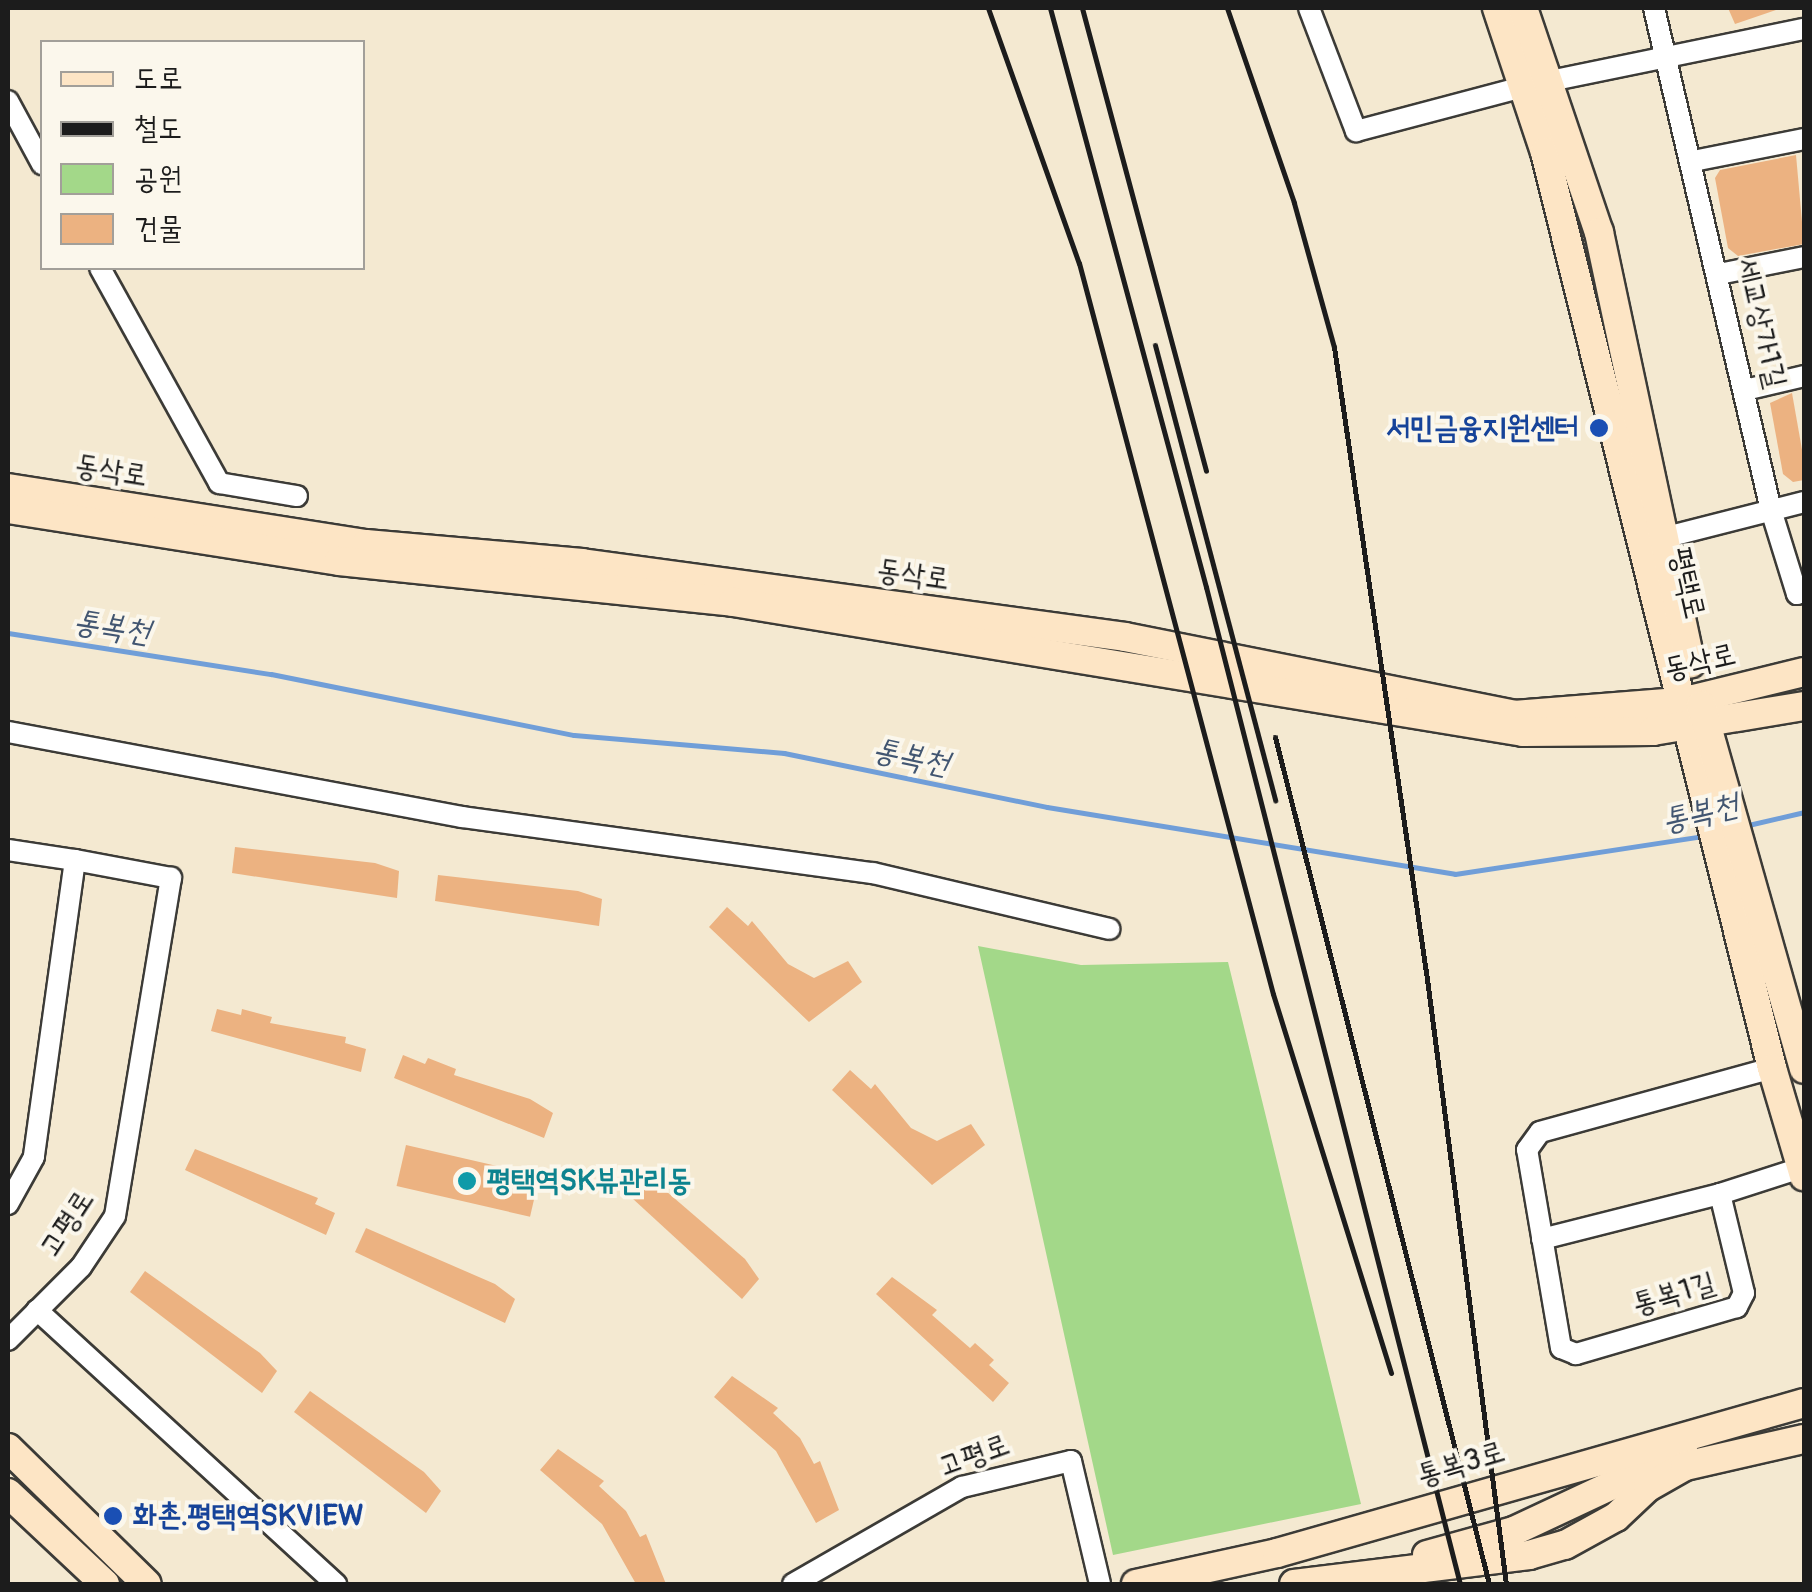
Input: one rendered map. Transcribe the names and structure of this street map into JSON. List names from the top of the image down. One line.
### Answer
{"streets":{"street":["세교상가1길","동삭로","평택로","고평로","통복1길","통복3로"]},"crossings":[["동삭로","평택로"],["평택로","통복1길"]],"water":["통복천"],"places":["서민금융지원센터","평택역SK뷰관리동","화촌.평택역SKVIEW"],"legend":["도로","철도","공원","건물"]}
